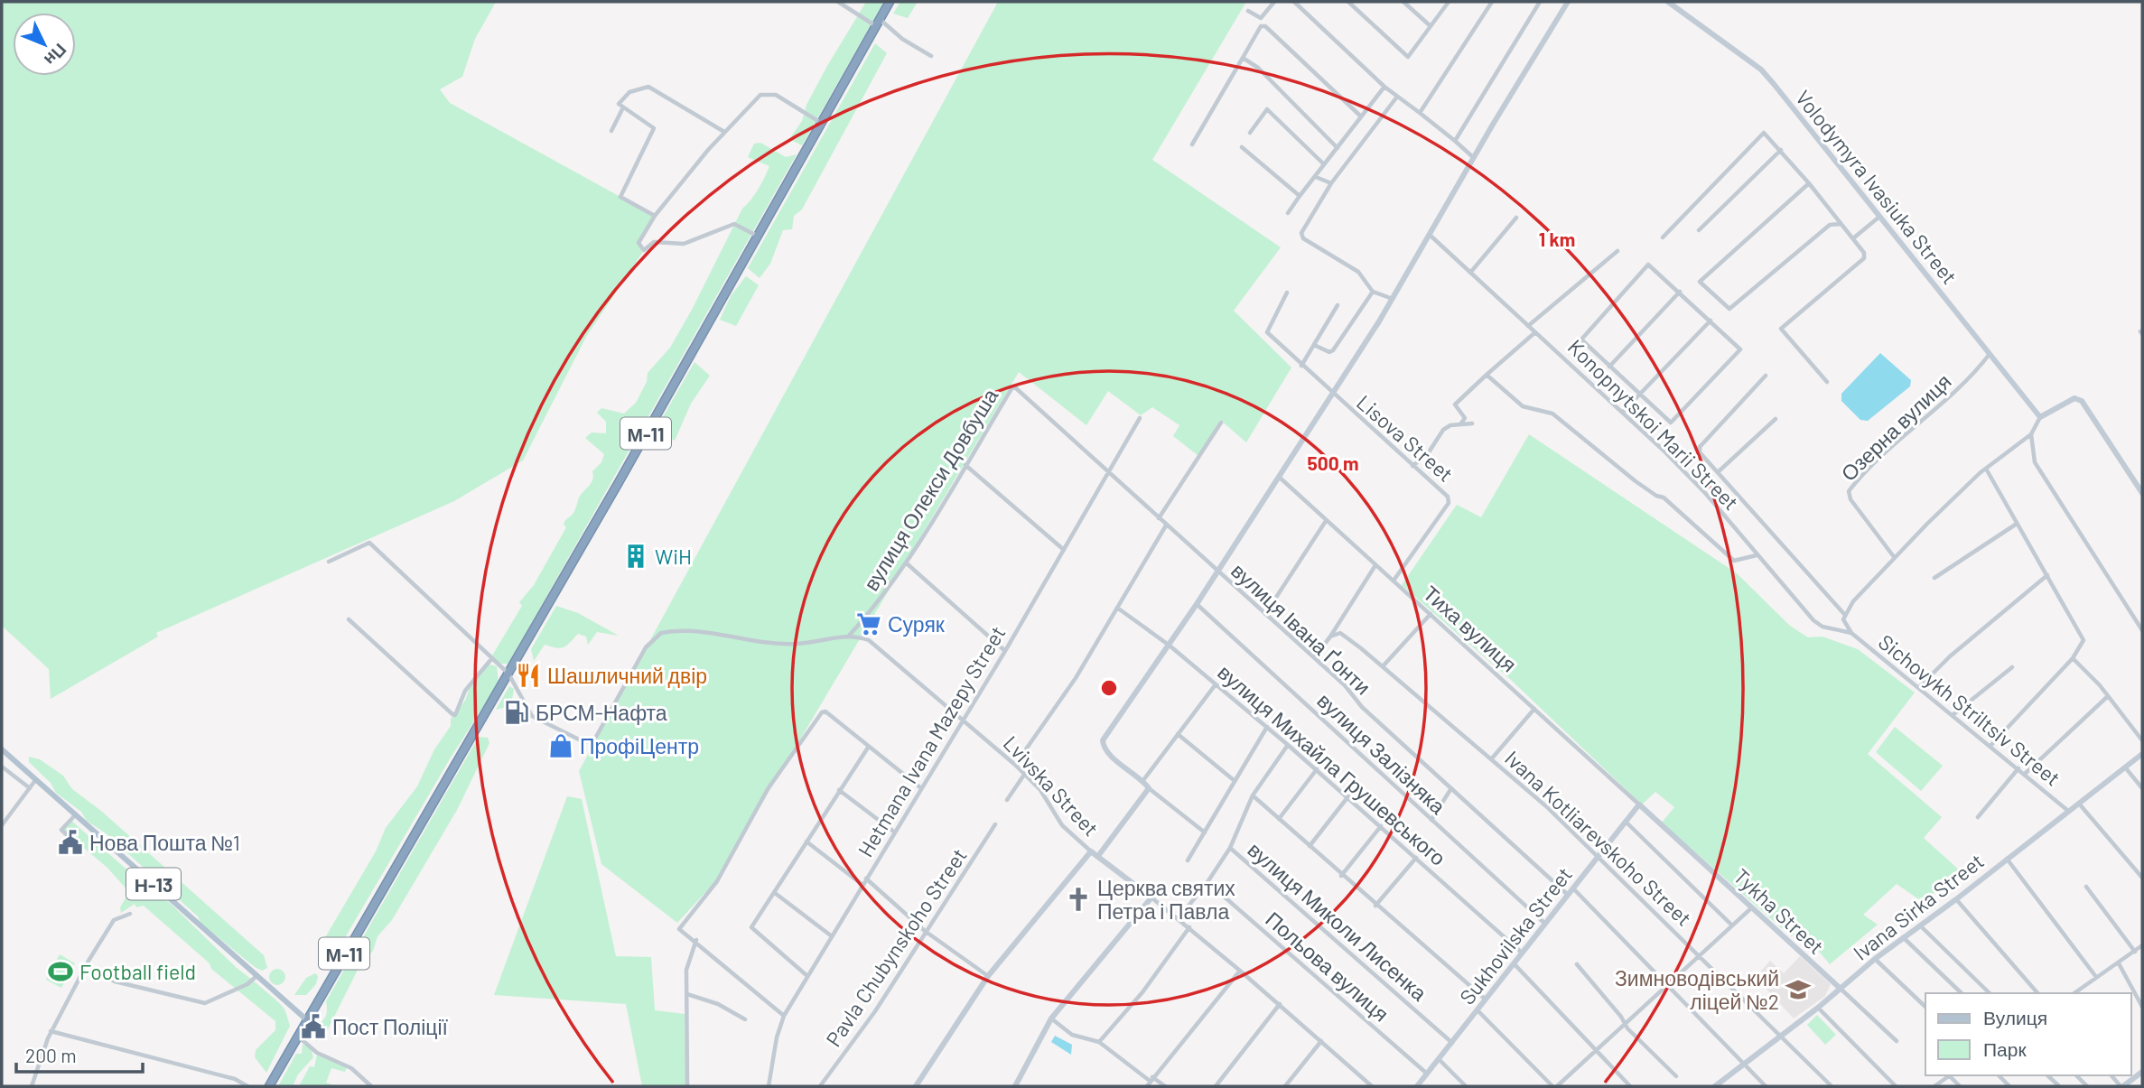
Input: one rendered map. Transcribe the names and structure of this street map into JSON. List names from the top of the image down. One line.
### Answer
{"streets":{"highway":["М-11"],"main road":["Н-13"],"street":["Volodymyra Ivasiuka Street","Konopnytskoi Marii Street","Озерна вулиця","Lisova Street","вулиця Олекси Довбуша","вулиця Івана Ґонти","Тиха вулиця","Sichovykh Striltsiv Street","Hetmana Ivana Mazepy Street","вулиця Залізняка","вулиця Михайла Грушевського","Lvivska Street","Ivana Kotliarevskoho Street","Ivana Sirka Street","Tykha Street","вулиця Миколи Лисенка","Sukhovilska Street","Pavla Chubynskoho Street","Польова вулиця"]},"crossings":[["Volodymyra Ivasiuka Street","Озерна вулиця"],["Konopnytskoi Marii Street","Sichovykh Striltsiv Street"],["М-11","Н-13"],["Lisova Street","Тиха вулиця"],["вулиця Олекси Довбуша","вулиця Івана Ґонти"],["вулиця Олекси Довбуша","Lvivska Street"],["вулиця Івана Ґонти","Hetmana Ivana Mazepy Street"],["вулиця Івана Ґонти","Sukhovilska Street"],["Тиха вулиця","Tykha Street"],["Тиха вулиця","Sukhovilska Street"],["Sichovykh Striltsiv Street","Ivana Sirka Street"],["Hetmana Ivana Mazepy Street","Lvivska Street"],["вулиця Залізняка","Sukhovilska Street"],["вулиця Михайла Грушевського","Sukhovilska Street"],["Ivana Kotliarevskoho Street","Ivana Sirka Street"],["Ivana Kotliarevskoho Street","Sukhovilska Street"],["Ivana Sirka Street","Tykha Street"],["Tykha Street","Sukhovilska Street"],["вулиця Миколи Лисенка","Sukhovilska Street"],["Sukhovilska Street","Польова вулиця"]],"places":{"building":["WiH"],"supermarket":["Суряк"],"restaurant":["Шашличний двір"],"fuel station":["БРСМ-Нафта"],"shop":["ПрофіЦентр"],"public building":["Нова Пошта №1","Пост Поліції"],"church":["Церква святих Петра і Павла"],"sports":["Football field"],"school or university":["Зимноводівський ліцей №2"]},"legend":["Вулиця","Парк"],"scale_bar":"200 m","north":"bottom right","rings":["1 km","500 m"]}
